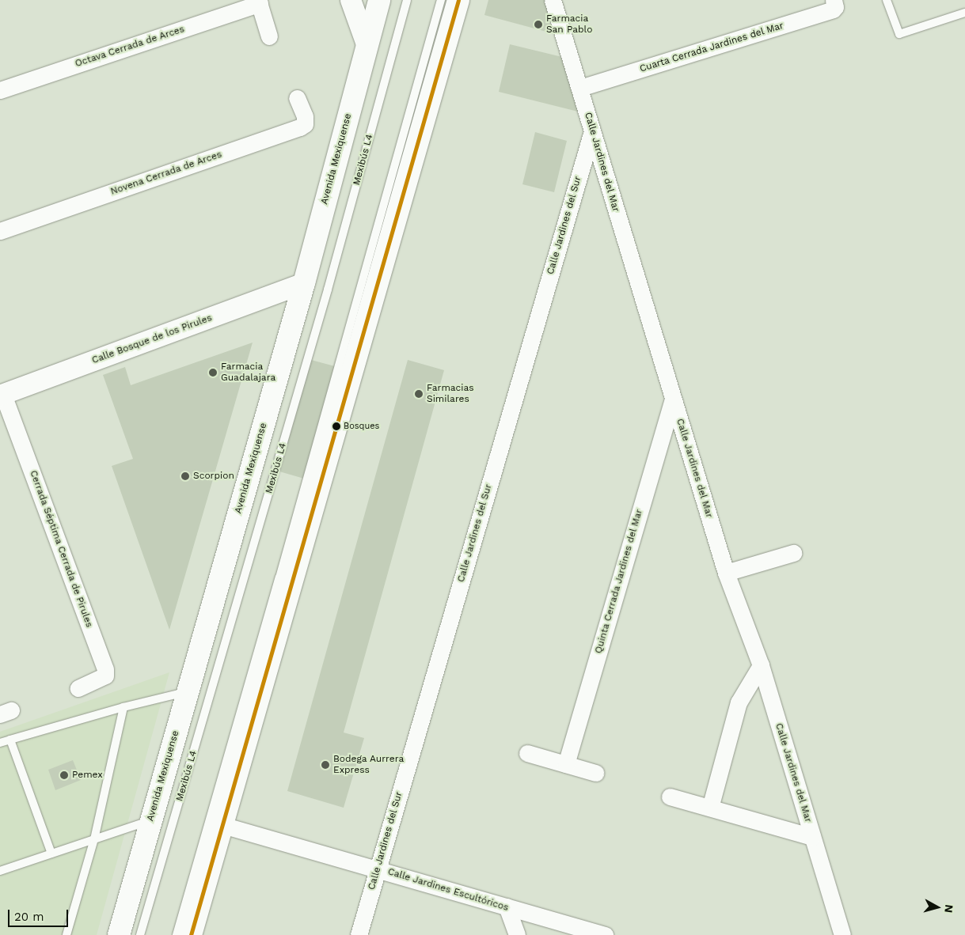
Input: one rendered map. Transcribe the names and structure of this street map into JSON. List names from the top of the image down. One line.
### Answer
{"streets":{"main road":["Avenida Mexiquense"],"street":["Octava Cerrada de Arces","Cuarta Cerrada Jardines del Mar","Calle Jardines del Mar","Novena Cerrada de Arces","Calle Jardines del Sur","Calle Bosque de los Pirules","Cerrada Séptima Cerrada de Pirules","Quinta Cerrada Jardines del Mar","Calle Jardines Escultóricos"],"lane":["Mexibús L4"]},"crossings":[["Cuarta Cerrada Jardines del Mar","Calle Jardines del Mar"],["Avenida Mexiquense","Calle Bosque de los Pirules"],["Calle Jardines del Mar","Calle Jardines del Sur"],["Calle Jardines del Mar","Quinta Cerrada Jardines del Mar"],["Calle Jardines del Sur","Calle Jardines Escultóricos"],["Calle Bosque de los Pirules","Cerrada Séptima Cerrada de Pirules"]],"places":["Farmacia San Pablo","Farmacia Guadalajara","Farmacias Similares","Bosques","Scorpion","Bodega Aurrera Express","Pemex"],"scale_bar":"20 m","north":"right"}
